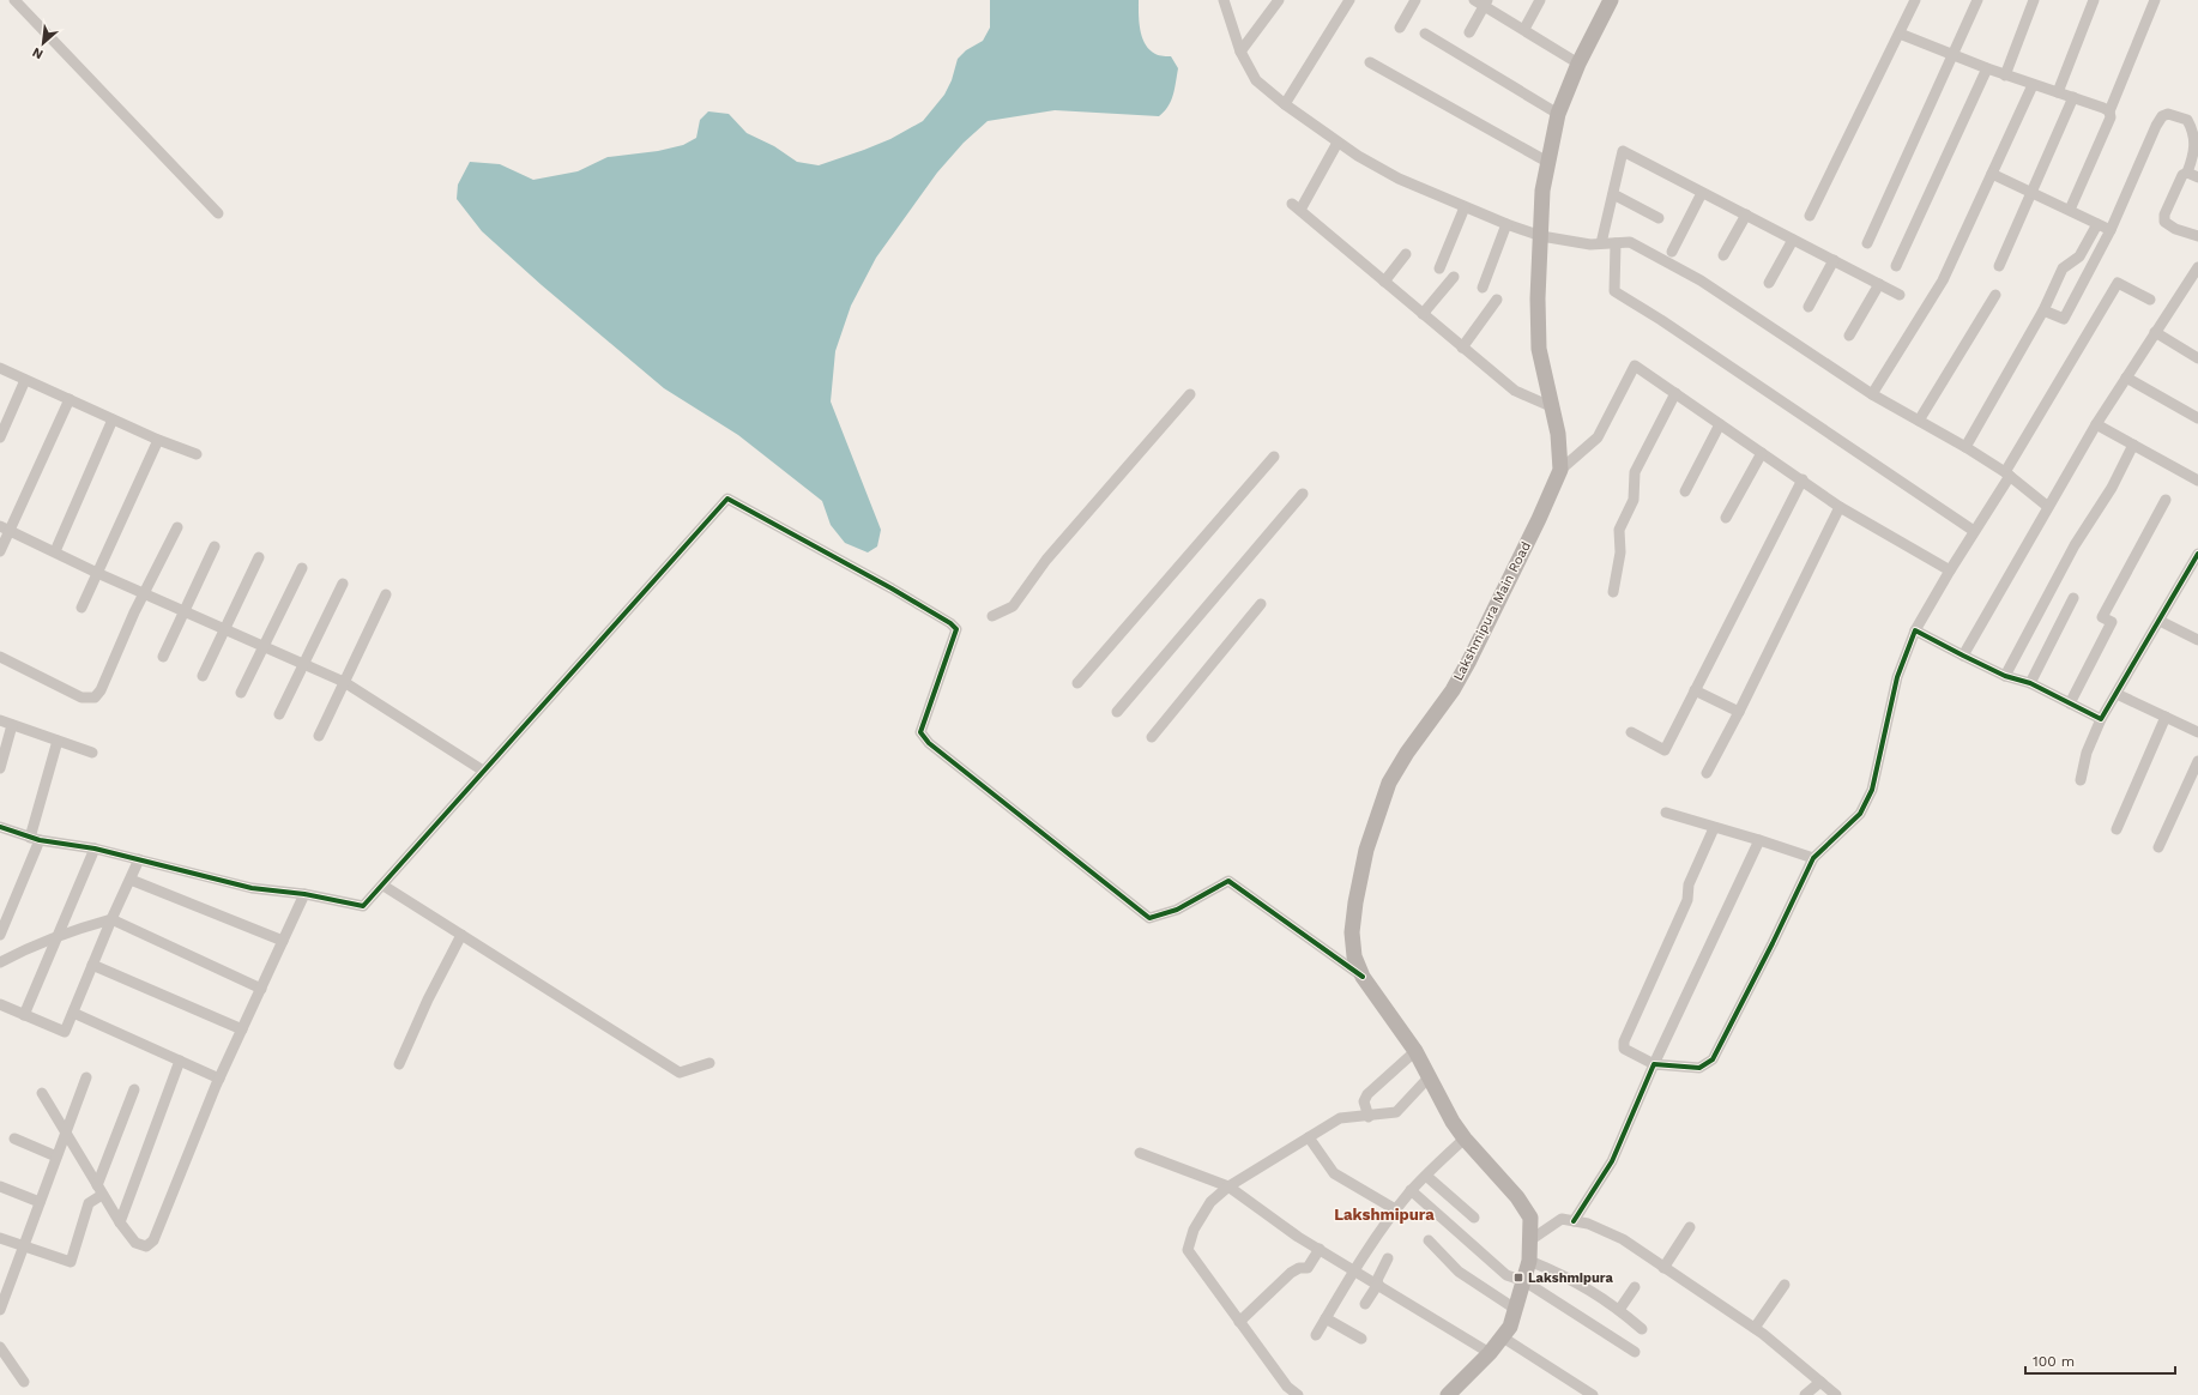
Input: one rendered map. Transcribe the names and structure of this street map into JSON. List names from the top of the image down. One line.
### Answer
{"streets":{"main road":["Lakshmipura Main Road"]},"districts":["Lakshmipura"],"places":{"transit":["Lakshmipura"]},"scale_bar":"100 m","north":"bottom left"}
